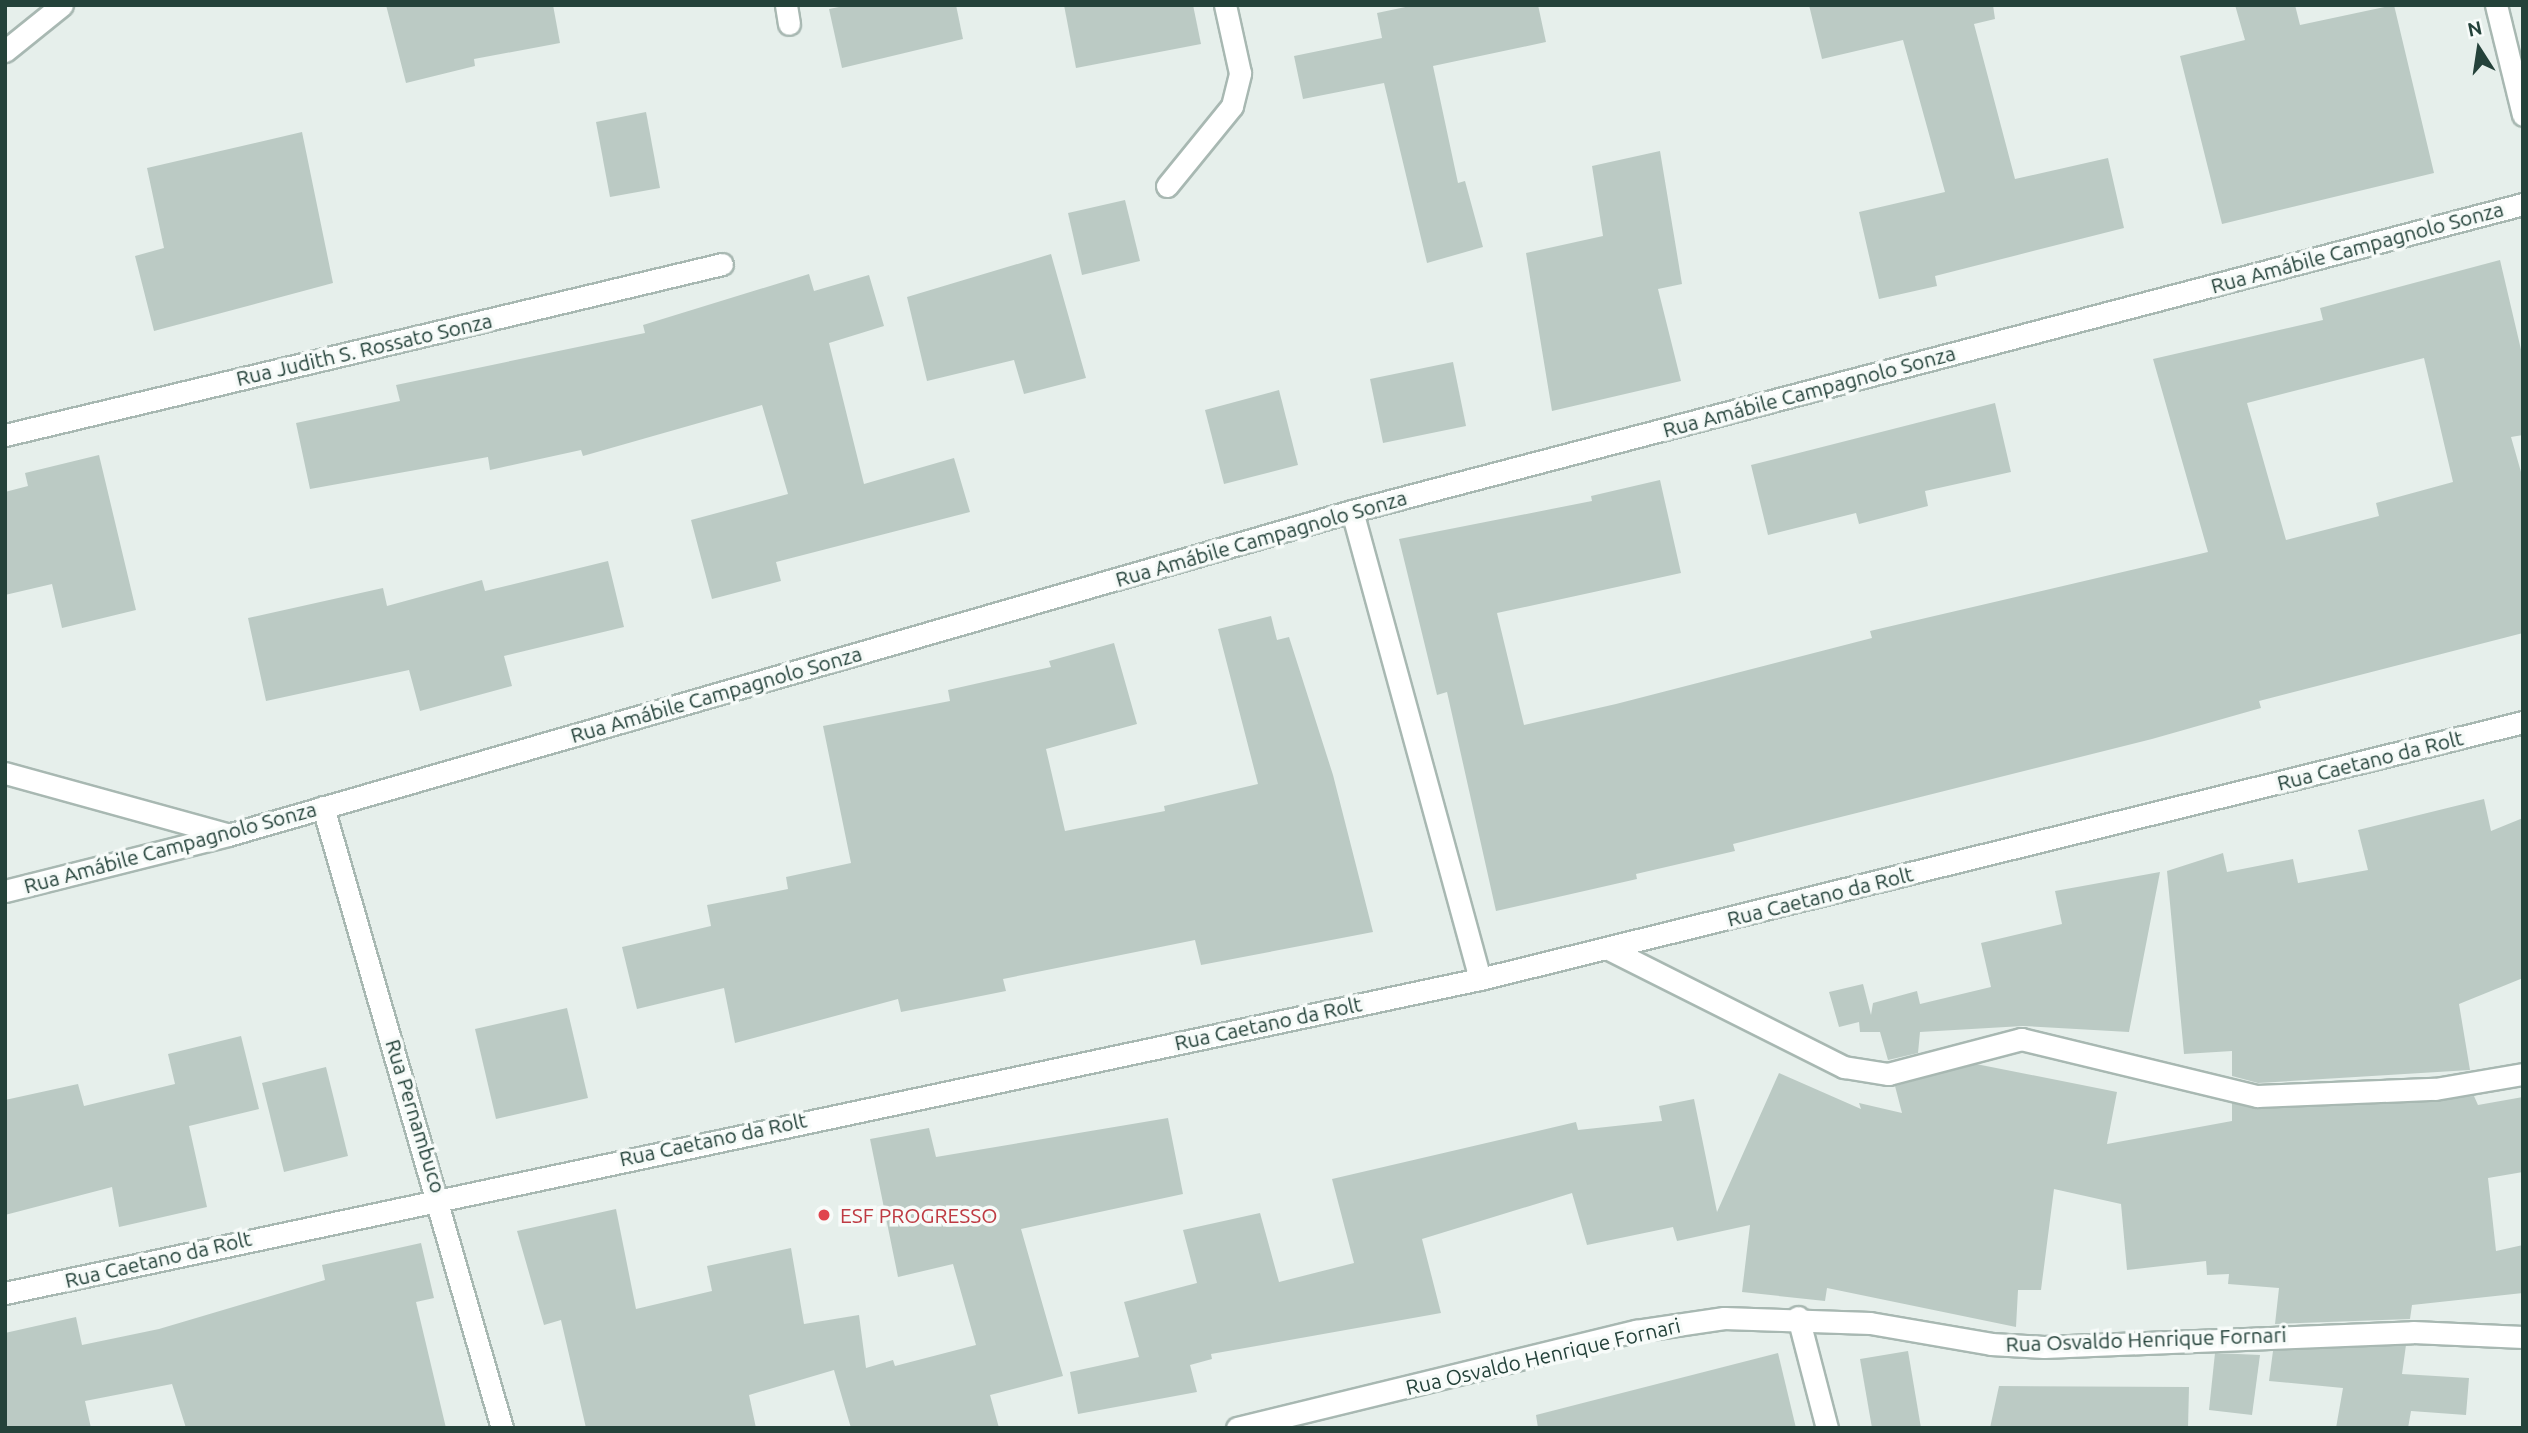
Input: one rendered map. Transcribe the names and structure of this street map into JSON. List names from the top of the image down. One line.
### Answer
{"streets":{"street":["Rua Amábile Campagnolo Sonza","Rua Judith S. Rossato Sonza","Rua Caetano da Rolt","Rua Pernambuco","Rua Osvaldo Henrique Fornari"]},"crossings":[["Rua Amábile Campagnolo Sonza","Rua Pernambuco"],["Rua Caetano da Rolt","Rua Pernambuco"]],"places":["ESF PROGRESSO"],"north":"top"}
